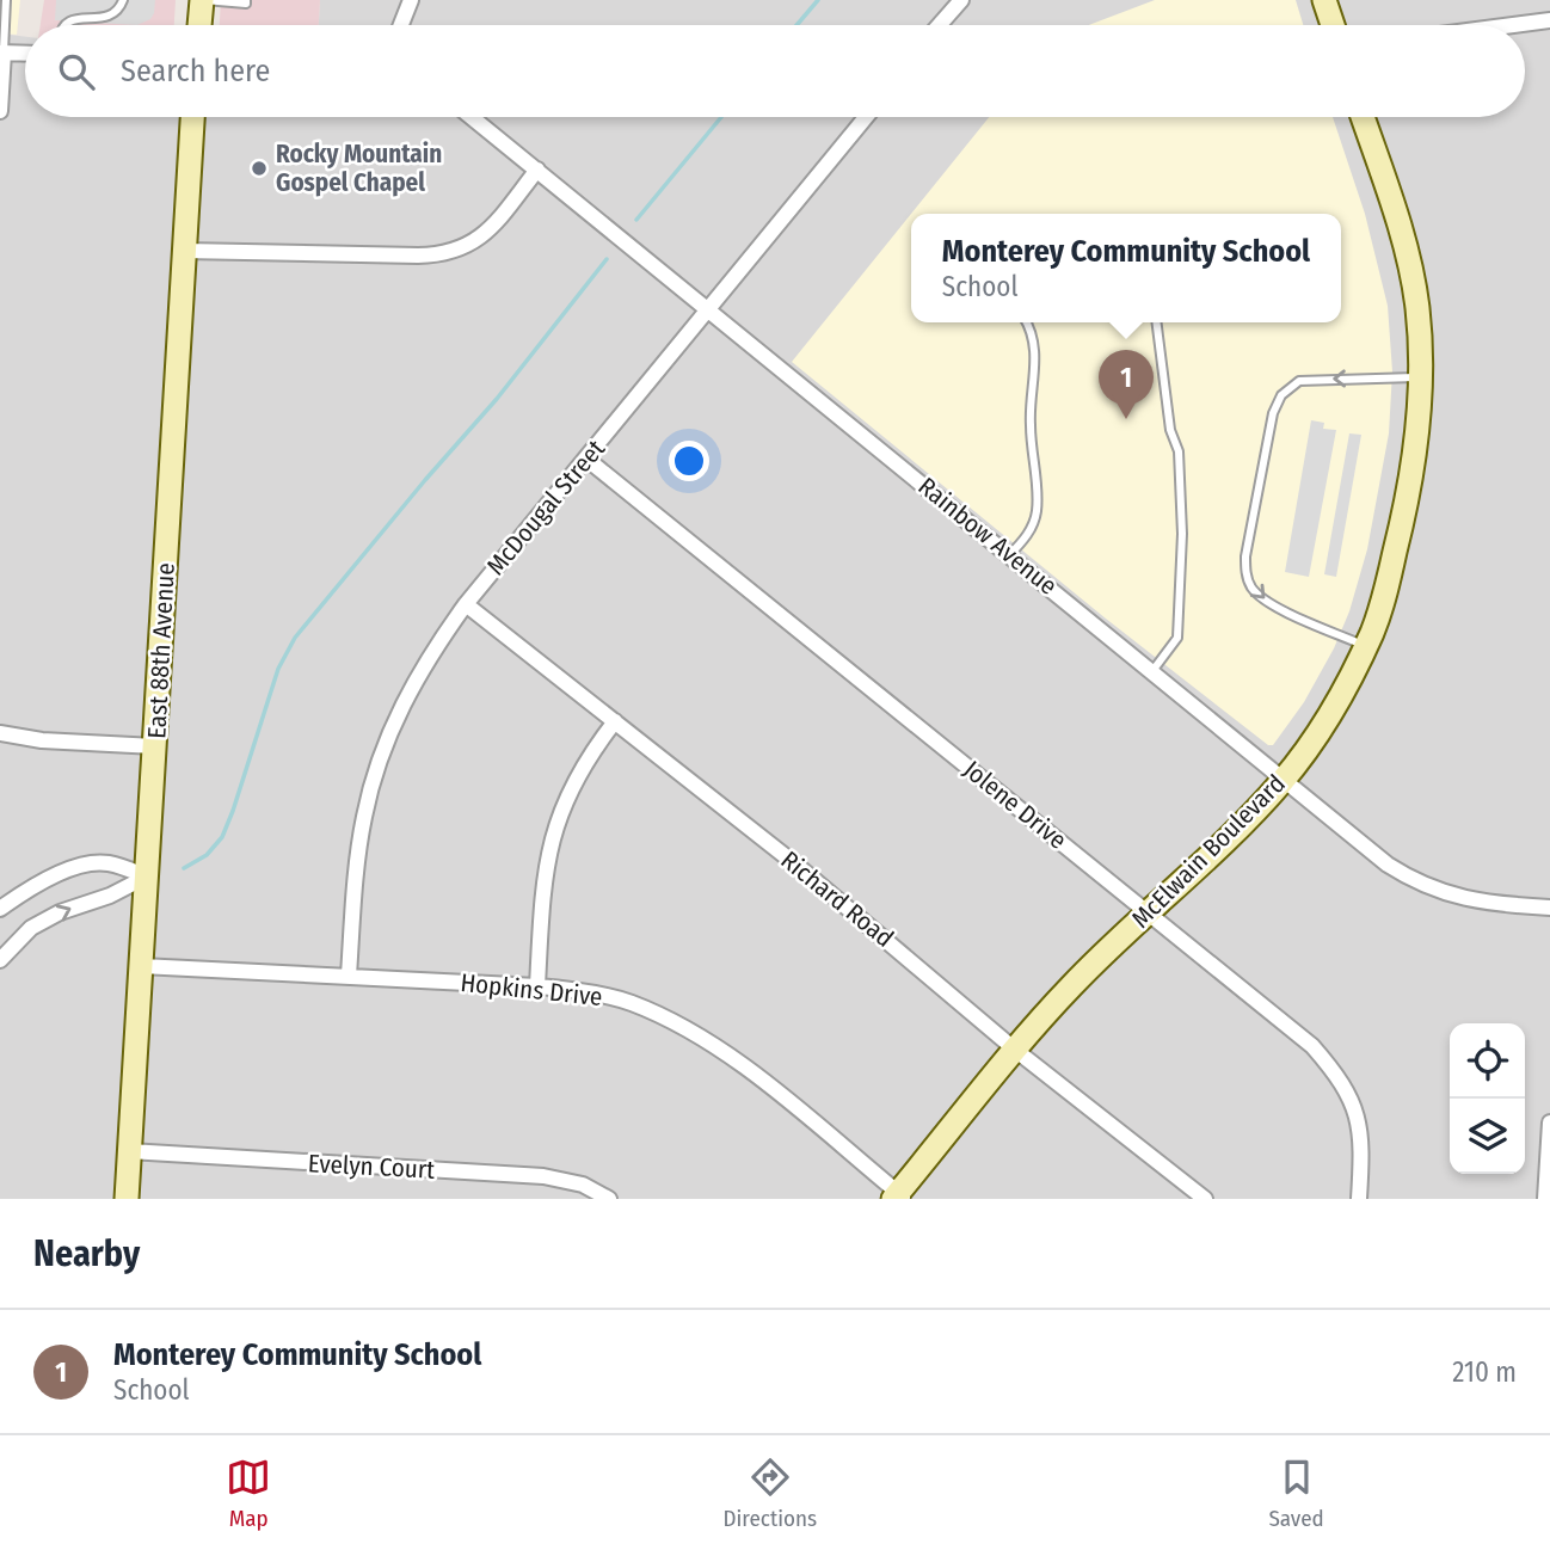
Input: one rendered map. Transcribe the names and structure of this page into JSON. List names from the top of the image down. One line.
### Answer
{"streets":{"street":["McDougal Street","Rainbow Avenue","East 88th Avenue","Jolene Drive","McElwain Boulevard","Richard Road","Hopkins Drive","Evelyn Court"]},"crossings":[["McDougal Street","Rainbow Avenue"],["McDougal Street","Jolene Drive"],["McDougal Street","Richard Road"],["McDougal Street","Hopkins Drive"],["Rainbow Avenue","McElwain Boulevard"],["East 88th Avenue","Hopkins Drive"],["East 88th Avenue","Evelyn Court"],["Jolene Drive","McElwain Boulevard"],["McElwain Boulevard","Richard Road"],["McElwain Boulevard","Hopkins Drive"]],"places":["Rocky Mountain Gospel Chapel"],"page":{"search":"Search here","popup":["Monterey Community School","School"],"pins":"1","heading":"Nearby","list":[{"mark":"1","name":"Monterey Community School","note":"School","value":"210 m"}],"nav":["Map","Directions","Saved"]}}
